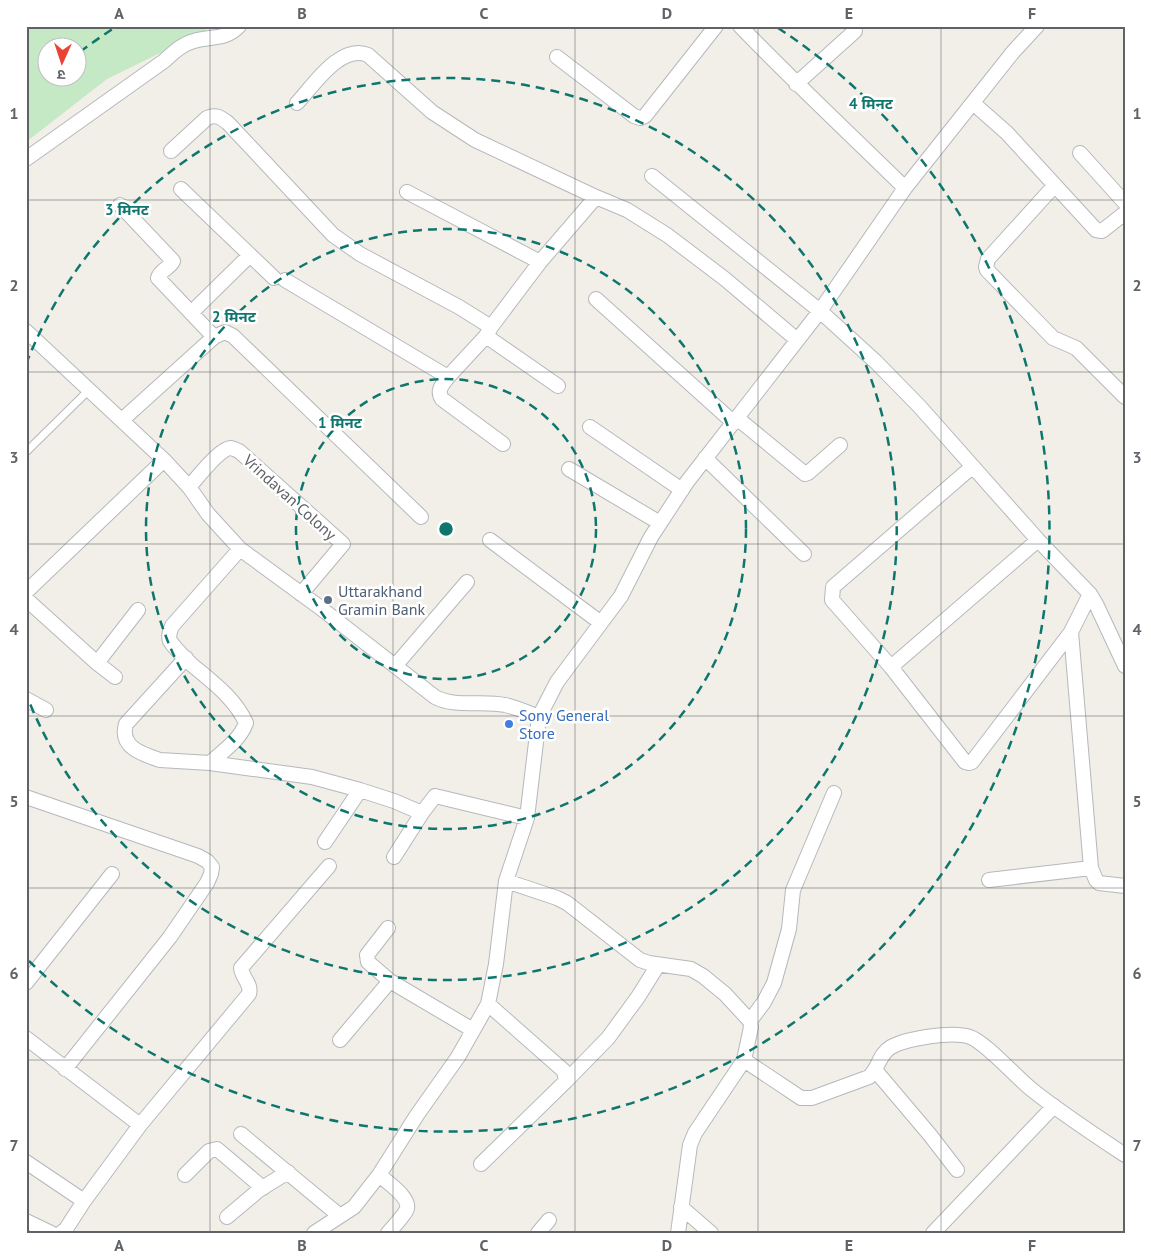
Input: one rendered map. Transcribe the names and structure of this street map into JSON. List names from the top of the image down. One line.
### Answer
{"streets":{"street":["Vrindavan Colony"]},"places":["Uttarakhand Gramin Bank","Sony General Store"],"north":"bottom","grid":{"columns":["A","B","C","D","E","F"],"rows":["1","2","3","4","5","6","7"]},"rings":["4 मिनट","3 मिनट","2 मिनट","1 मिनट"]}
